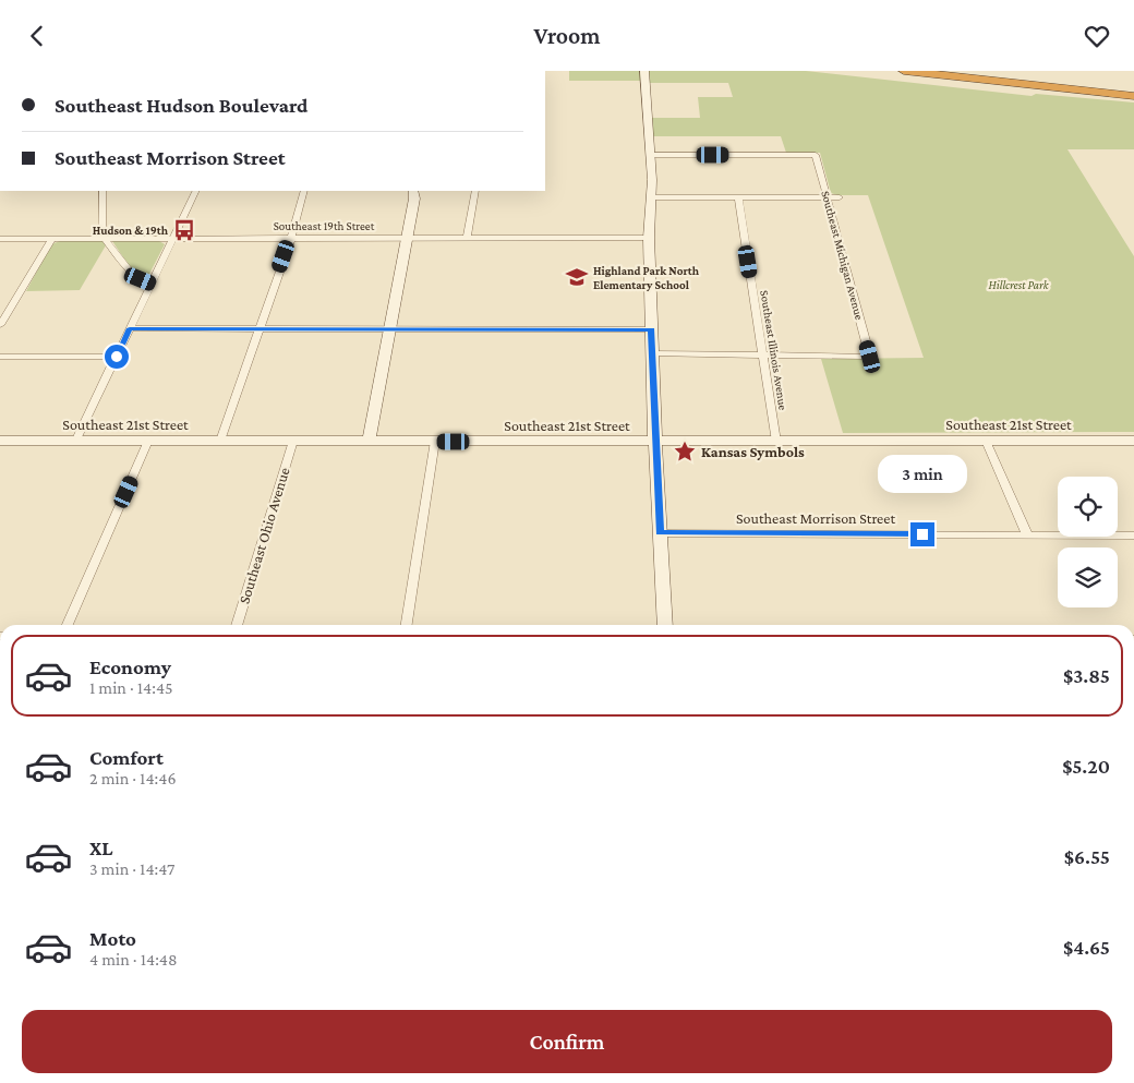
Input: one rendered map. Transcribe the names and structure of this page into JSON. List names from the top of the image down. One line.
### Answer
{"streets":{"street":["Southeast 19th Street","Southeast Michigan Avenue","Southeast Illinois Avenue","Southeast 21st Street","Southeast Morrison Street","Southeast Ohio Avenue"]},"crossings":[["Southeast Michigan Avenue","Southeast Illinois Avenue"],["Southeast Illinois Avenue","Southeast 21st Street"],["Southeast 21st Street","Southeast Ohio Avenue"]],"parks":["Hillcrest Park"],"places":{"bus stop":["Hudson & 19th"],"school or university":["Highland Park North Elementary School"],"place":["Kansas Symbols"]},"page":{"header":"Vroom","banner":["Southeast Hudson Boulevard","Southeast Morrison Street"],"bubble":"3 min","list":[{"name":"Economy","note":"1 min · 14:45","value":"$3.85"},{"name":"Comfort","note":"2 min · 14:46","value":"$5.20"},{"name":"XL","note":"3 min · 14:47","value":"$6.55"},{"name":"Moto","note":"4 min · 14:48","value":"$4.65"}],"buttons":"Confirm"}}
